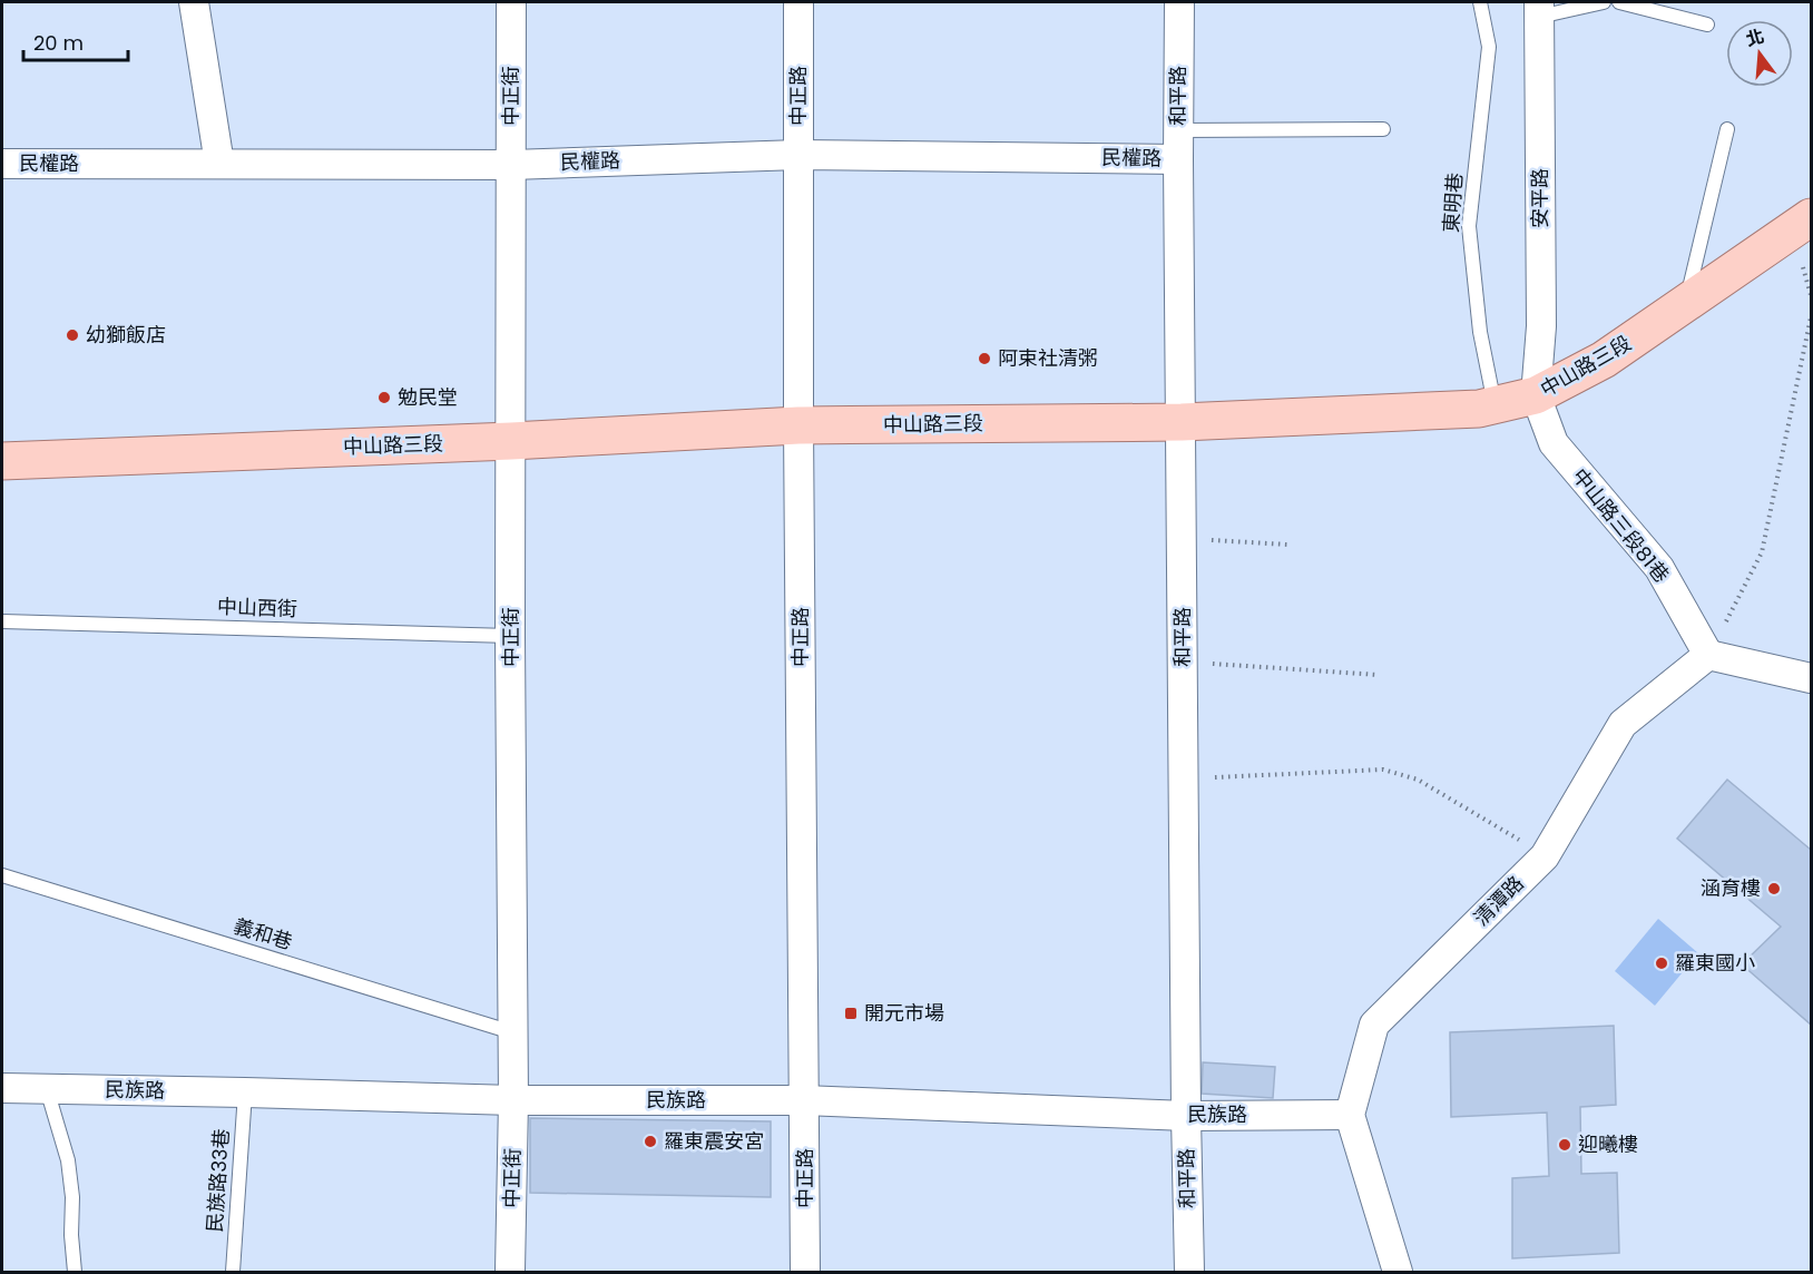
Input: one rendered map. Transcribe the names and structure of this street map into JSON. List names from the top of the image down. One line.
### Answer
{"streets":{"main road":["中山路三段"],"street":["中正街","中正路","和平路","民權路","安平路","中山路三段81巷","清潭路","民族路"],"lane":["東明巷","中山西街","義和巷","民族路33巷"]},"crossings":[["中正街","民權路"],["中正街","中山路三段"],["中正街","中山西街"],["中正街","義和巷"],["中正街","民族路"],["中正路","民權路"],["中正路","中山路三段"],["中正路","民族路"],["和平路","民權路"],["和平路","中山路三段"],["和平路","民族路"],["安平路","中山路三段"],["安平路","中山路三段81巷"],["東明巷","中山路三段"],["中山路三段","中山路三段81巷"],["中山路三段81巷","清潭路"],["清潭路","民族路"],["民族路","民族路33巷"]],"places":{"other":["幼獅飯店","阿束社清粥","勉民堂","涵育樓","羅東國小","羅東震安宮","迎曦樓"],"transit":["開元市場"]},"scale_bar":"20 m","north":"top"}
